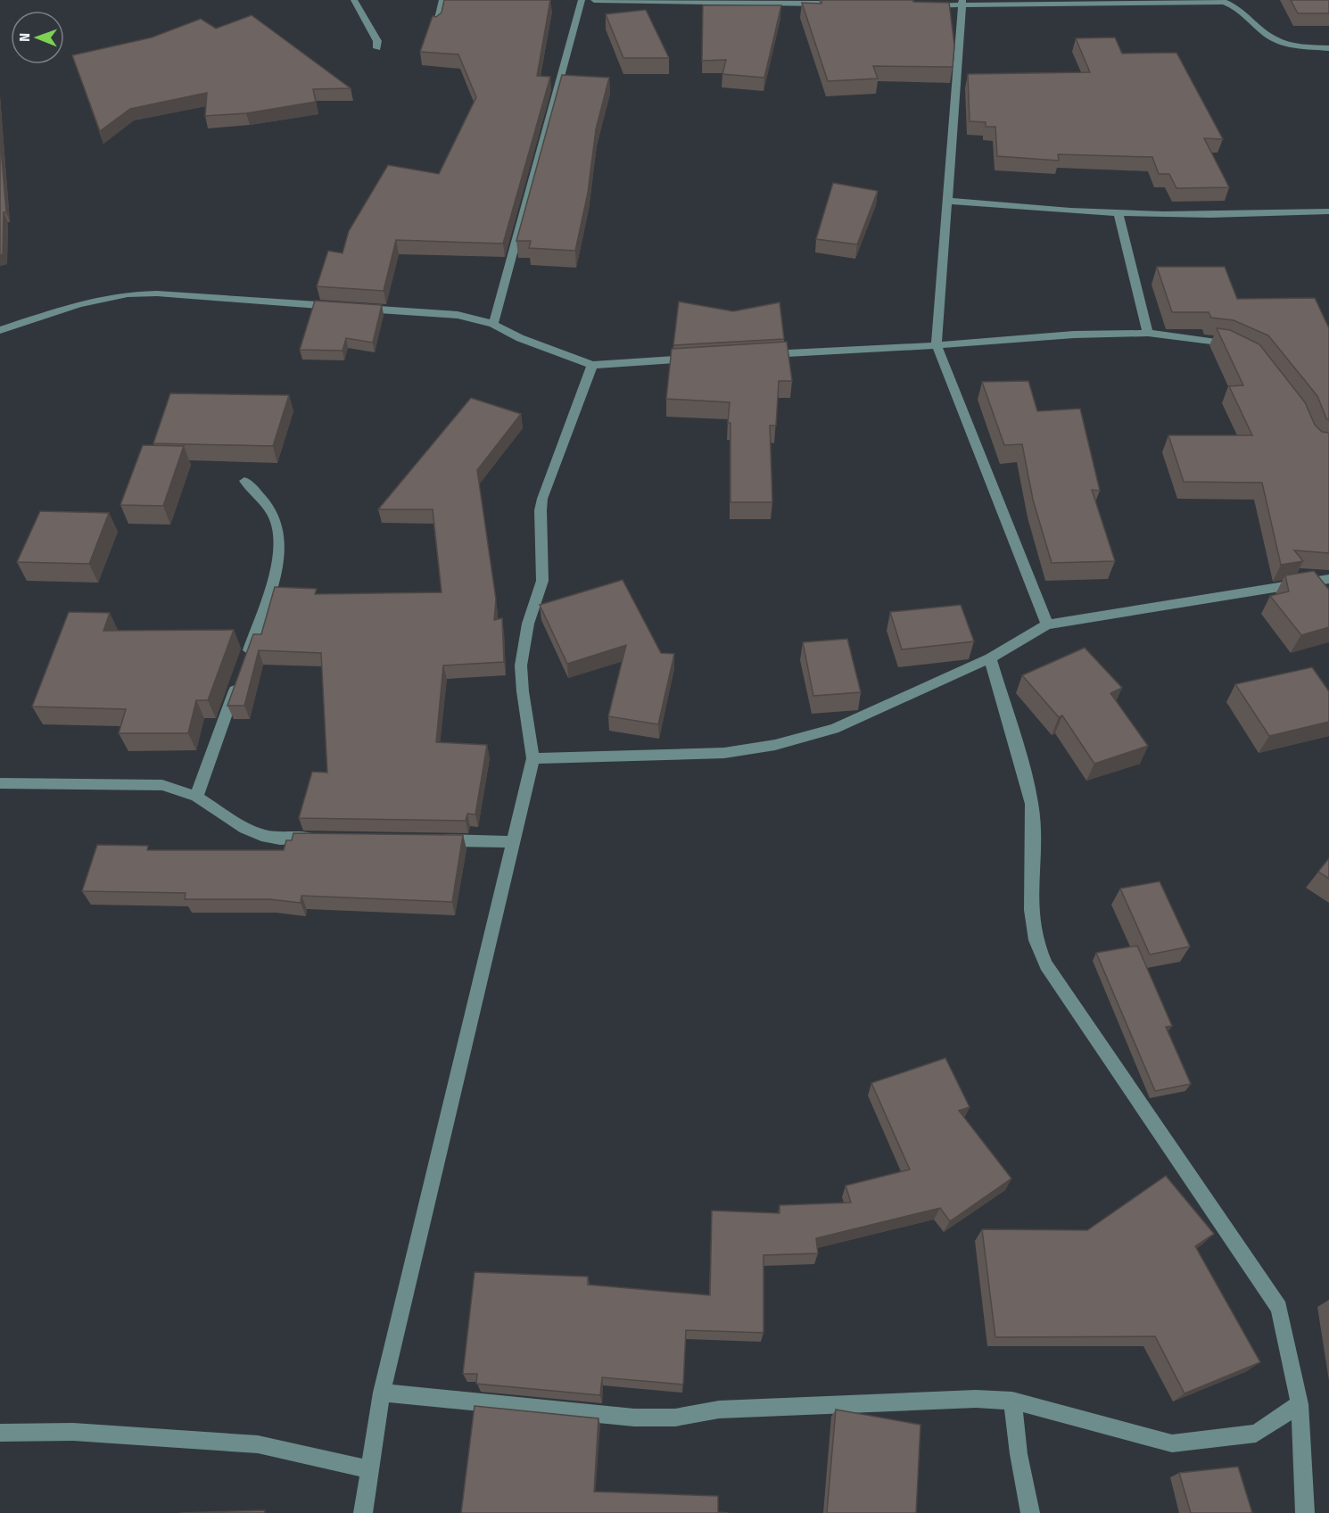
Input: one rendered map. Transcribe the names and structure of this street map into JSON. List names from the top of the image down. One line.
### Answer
{"north":"left"}
